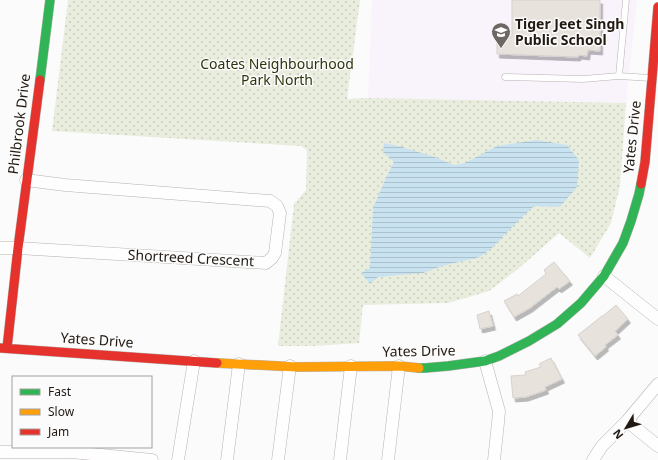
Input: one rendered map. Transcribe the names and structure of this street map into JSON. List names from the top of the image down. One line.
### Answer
{"streets":{"street":["Philbrook Drive","Yates Drive","Shortreed Crescent"]},"crossings":[["Philbrook Drive","Yates Drive"],["Philbrook Drive","Shortreed Crescent"]],"parks":["Coates Neighbourhood Park North"],"places":{"school or university":["Tiger Jeet Singh Public School"]},"legend":["Fast","Slow","Jam"],"north":"bottom left"}
